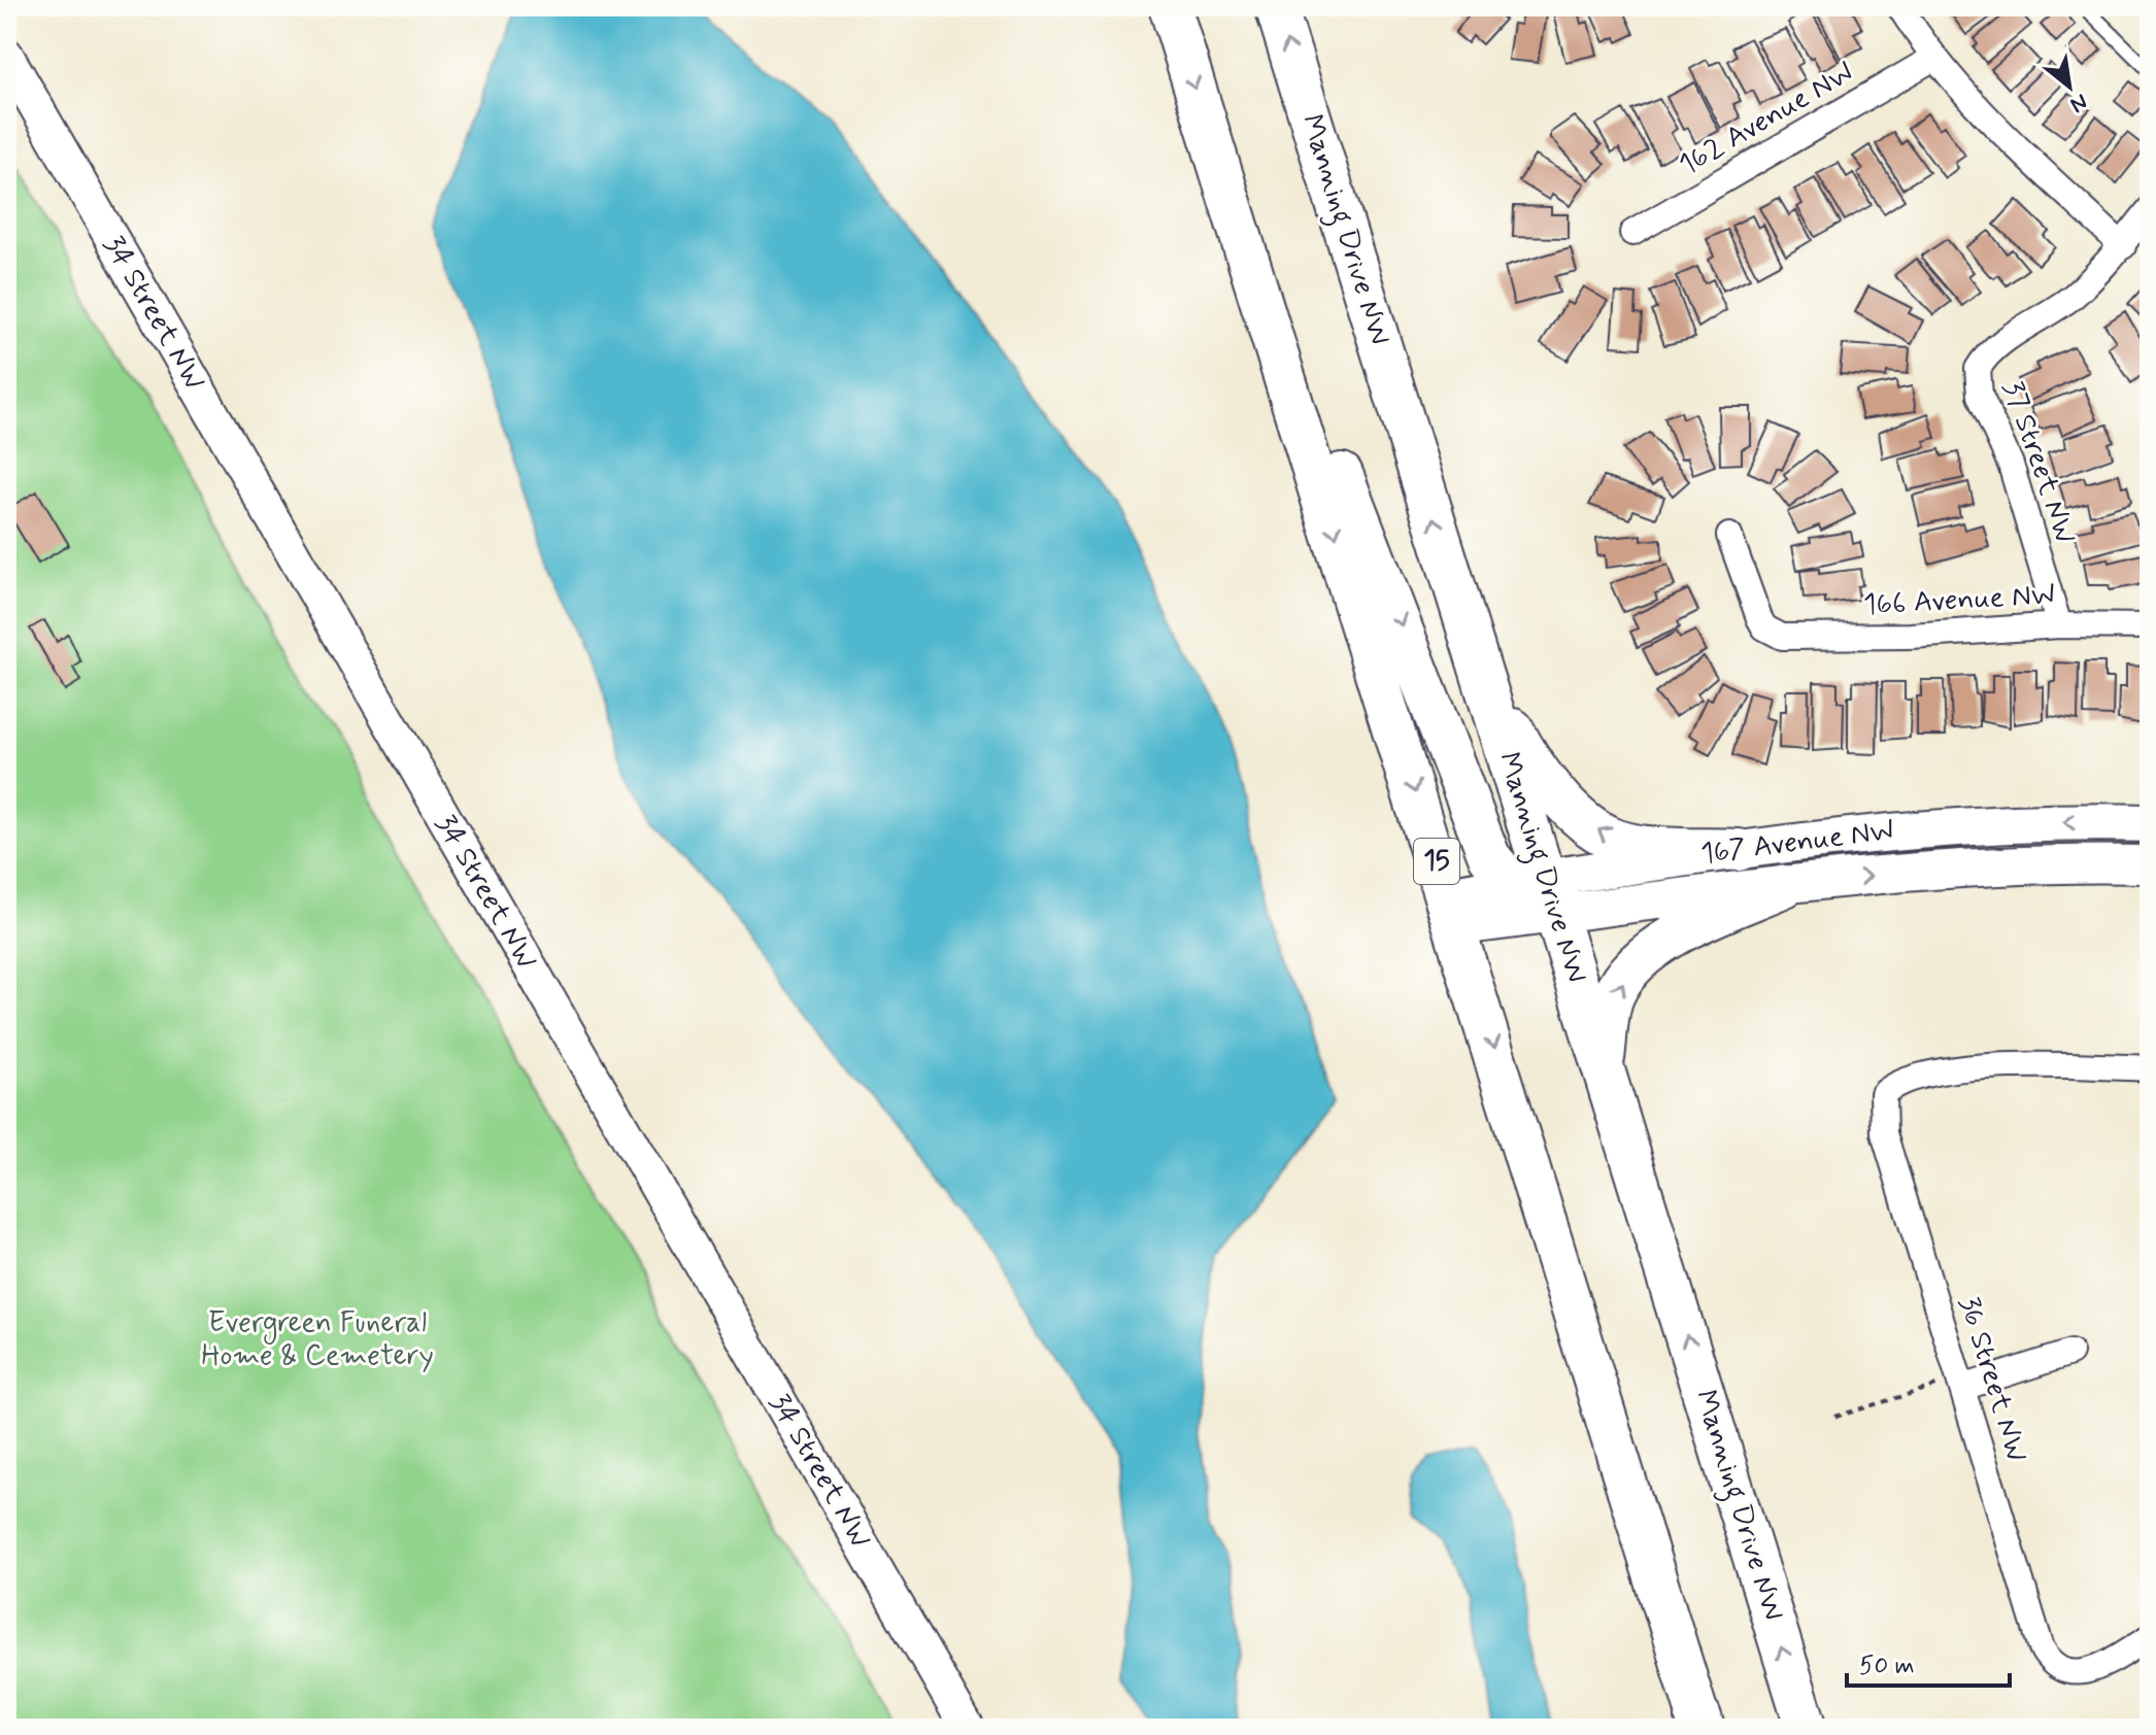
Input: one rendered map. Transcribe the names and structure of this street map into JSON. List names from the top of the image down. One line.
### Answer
{"streets":{"main road":["Manning Drive NW","167 Avenue NW","15"],"street":["162 Avenue NW","34 Street NW","37 Street NW","166 Avenue NW","36 Street NW"]},"crossings":[["Manning Drive NW","167 Avenue NW"],["37 Street NW","166 Avenue NW"],["167 Avenue NW","15"]],"parks":["Evergreen Funeral Home & Cemetery"],"scale_bar":"50 m","north":"bottom right"}
